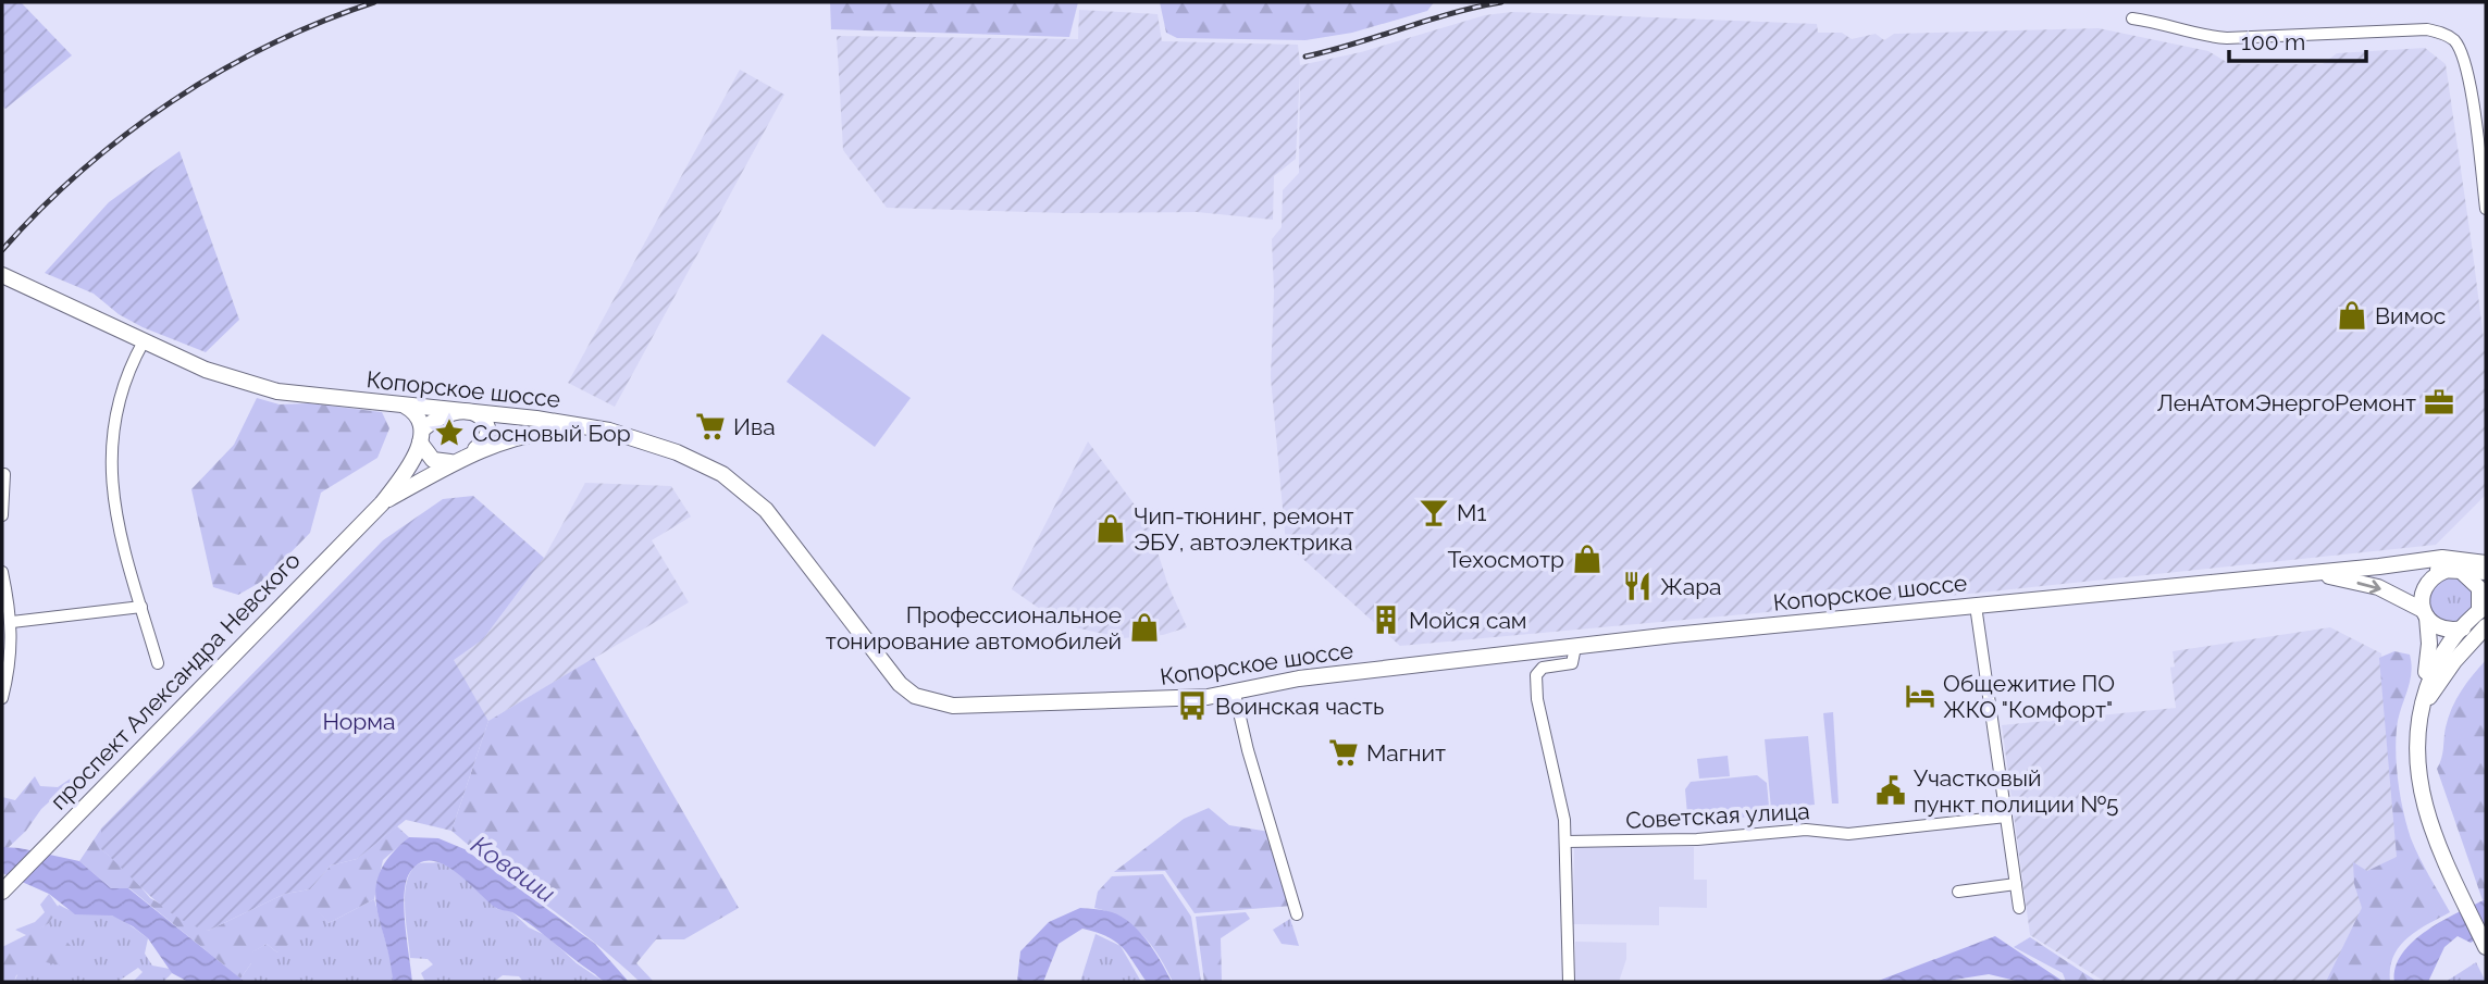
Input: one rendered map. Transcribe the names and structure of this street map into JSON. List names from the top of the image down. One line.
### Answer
{"streets":{"main road":["Копорское шоссе","проспект Александра Невского"],"street":["Советская улица"]},"water":["Коваши"],"parks":["Норма"],"places":{"shop":["Вимос","Чип-тюнинг, ремонт ЭБУ, автоэлектрика","Техосмотр","Профессиональное тонирование автомобилей"],"office":["ЛенАтомЭнергоРемонт"],"supermarket":["Ива","Магнит"],"place":["Сосновый Бор"],"bar":["М1"],"restaurant":["Жара"],"building":["Мойся сам"],"hotel":["Общежитие ПО ЖКО \"Комфорт\""],"bus stop":["Воинская часть"],"public building":["Участковый пункт полиции №5"]},"scale_bar":"100 m"}
